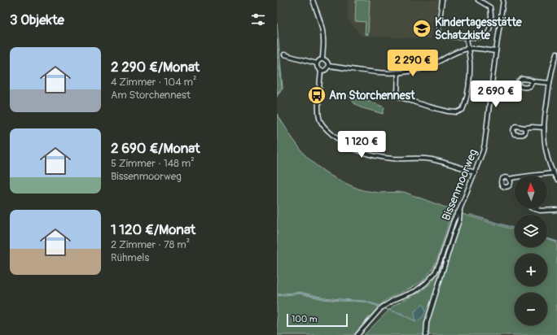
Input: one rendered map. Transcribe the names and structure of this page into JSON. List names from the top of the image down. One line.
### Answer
{"streets":{"street":["Bissenmoorweg"]},"places":{"school or university":["Kindertagesstätte Schatzkiste"],"bus stop":["Am Storchennest"]},"scale_bar":"100 m","north":"top","page":{"heading":"3 Objekte","list":[{"name":"2 290 €/Monat","note":"4 Zimmer · 104 m² · Am Storchennest"},{"name":"2 690 €/Monat","note":"5 Zimmer · 148 m² · Bissenmoorweg"},{"name":"1 120 €/Monat","note":"2 Zimmer · 78 m² · Rühmels"}],"price":["2 290 €","2 690 €","1 120 €"],"map_buttons":["+","−"],"scale":"100 m"}}
